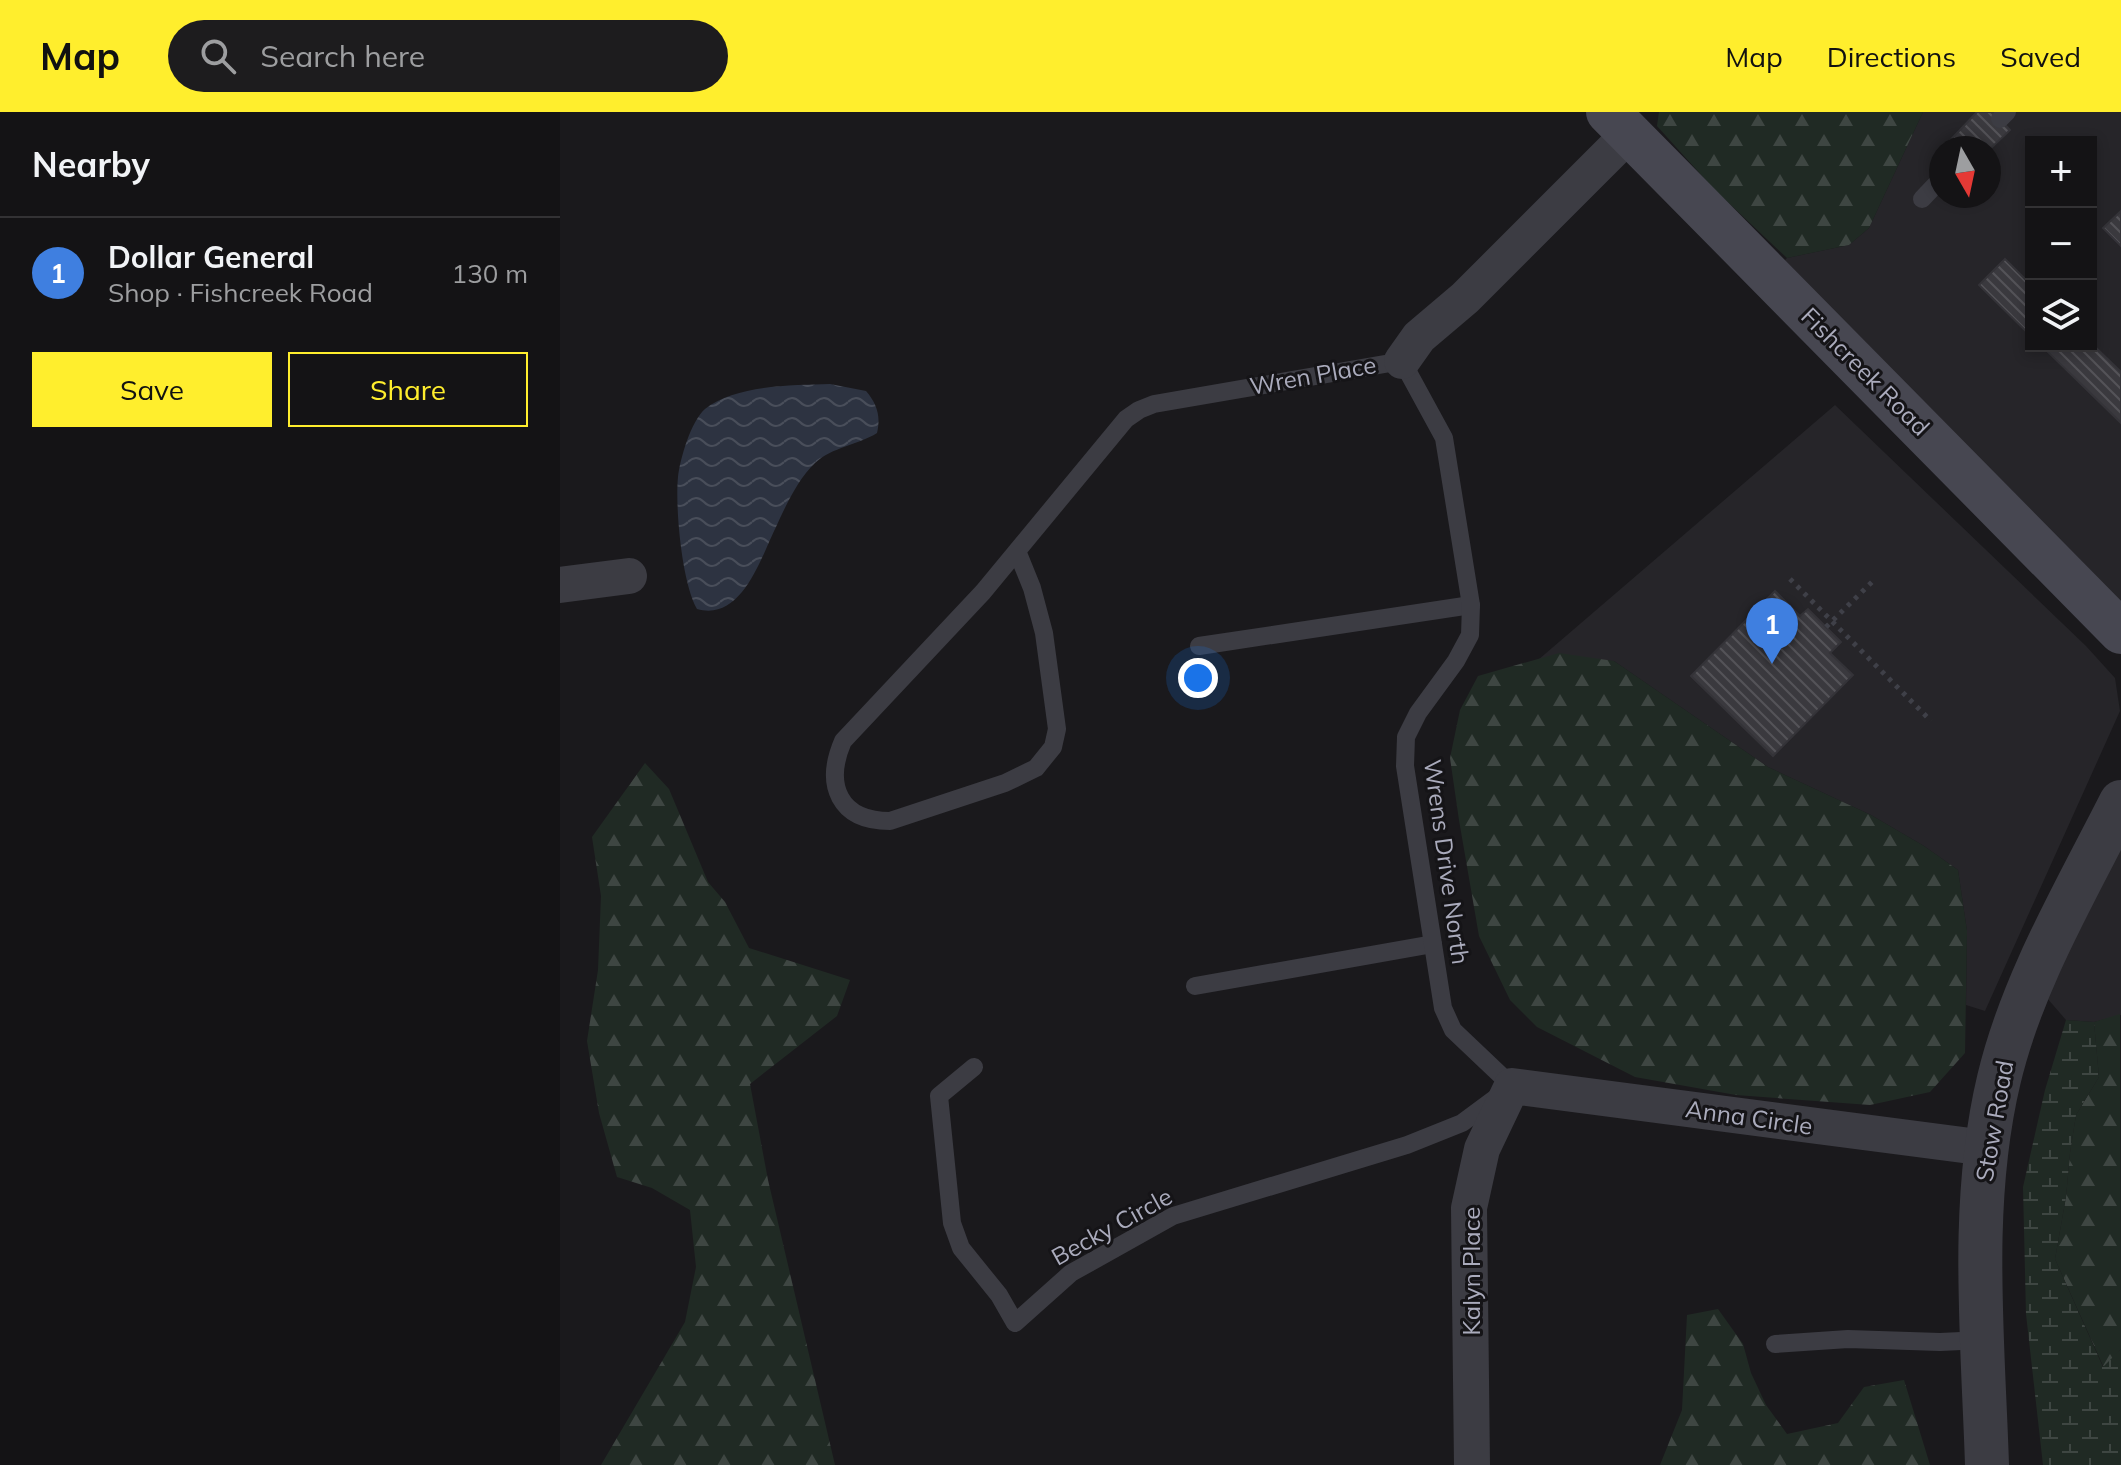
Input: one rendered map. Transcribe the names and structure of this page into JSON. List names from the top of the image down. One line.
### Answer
{"streets":{"main road":["Fishcreek Road"],"street":["Wren Place","Anna Circle","Stow Road","Kalyn Place"],"lane":["Wrens Drive North","Becky Circle"]},"crossings":[["Fishcreek Road","Wren Place"],["Wren Place","Wrens Drive North"],["Wrens Drive North","Anna Circle"],["Wrens Drive North","Becky Circle"],["Wrens Drive North","Kalyn Place"],["Anna Circle","Stow Road"],["Anna Circle","Becky Circle"],["Anna Circle","Kalyn Place"],["Becky Circle","Kalyn Place"]],"north":"bottom","page":{"header":"Map","search":"Search here","nav":["Map","Directions","Saved"],"heading":"Nearby","map_buttons":["+","−"],"list":[{"mark":"1","name":"Dollar General","note":"Shop · Fishcreek Road","value":"130 m"}],"buttons":["Save","Share"],"pins":"1"}}
